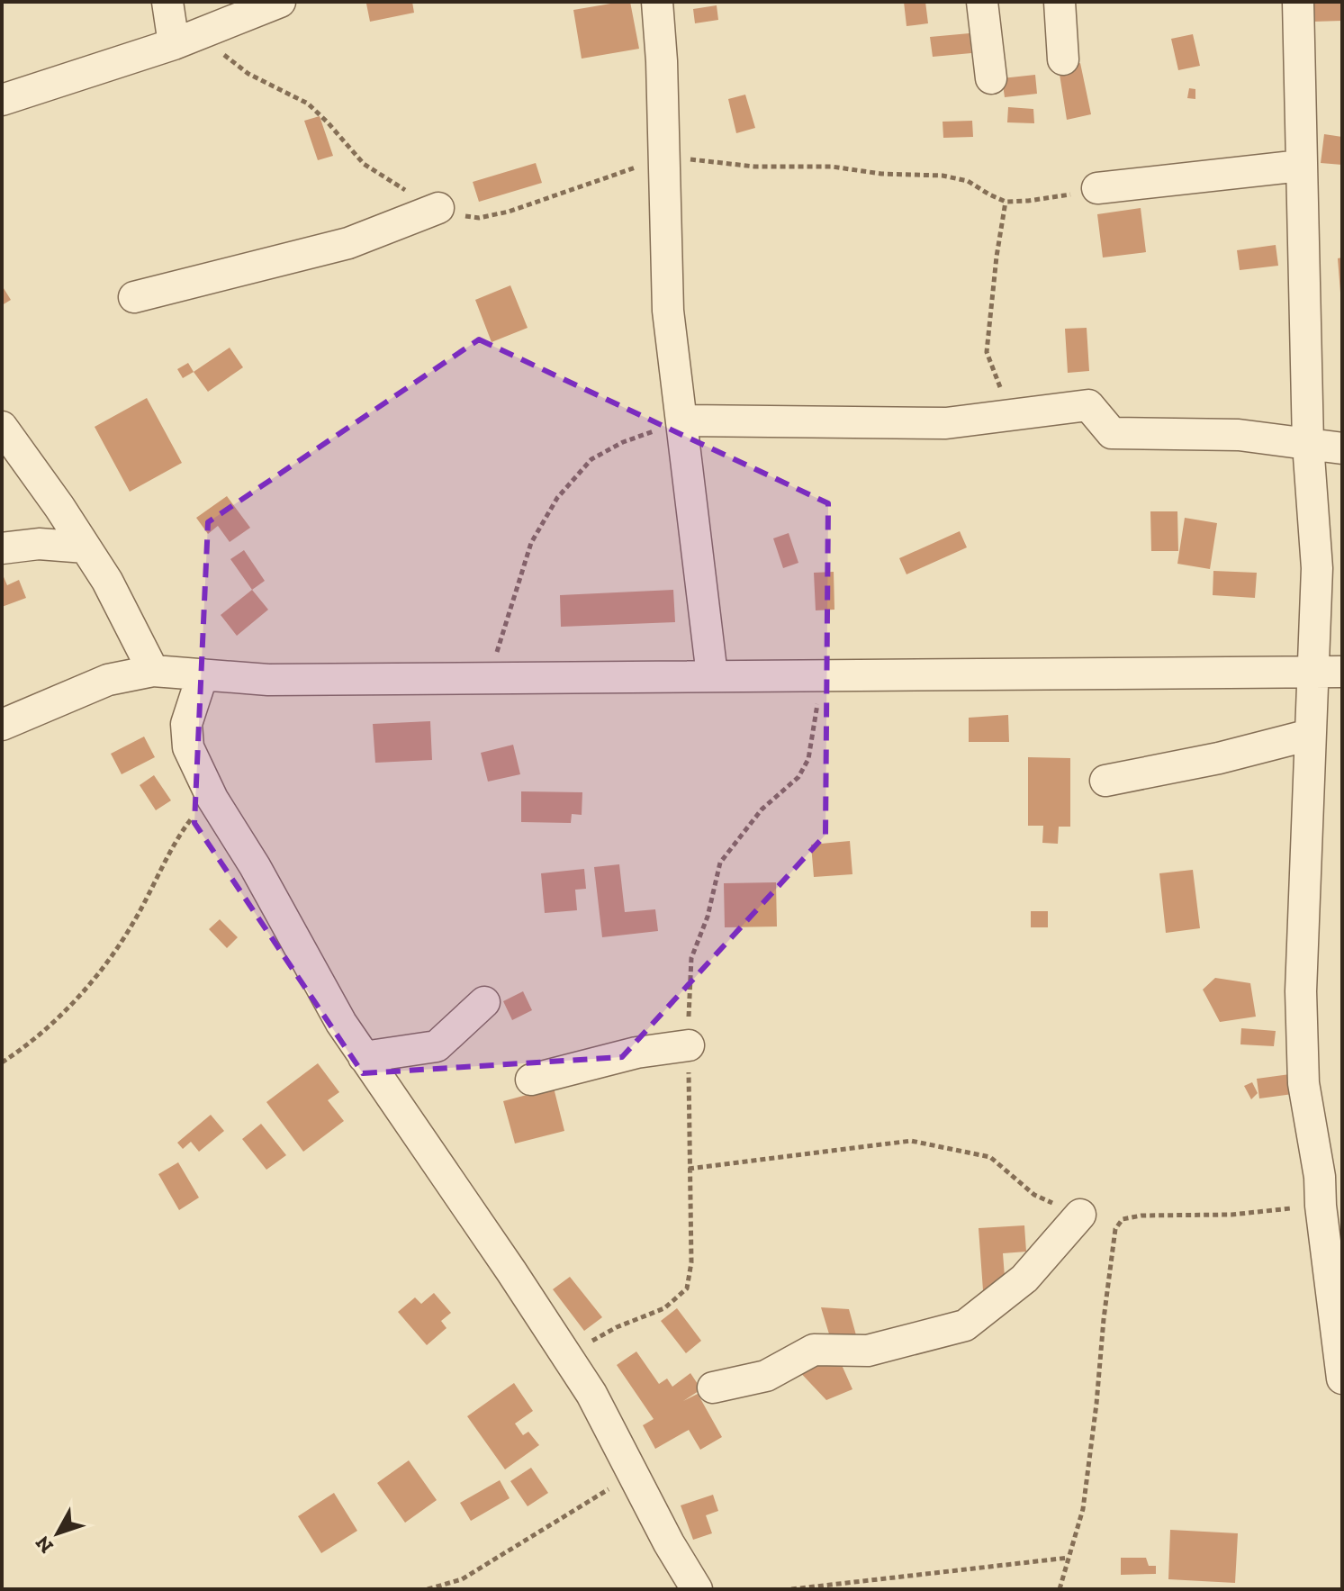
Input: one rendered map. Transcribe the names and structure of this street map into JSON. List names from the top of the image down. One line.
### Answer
{"north":"bottom left"}
